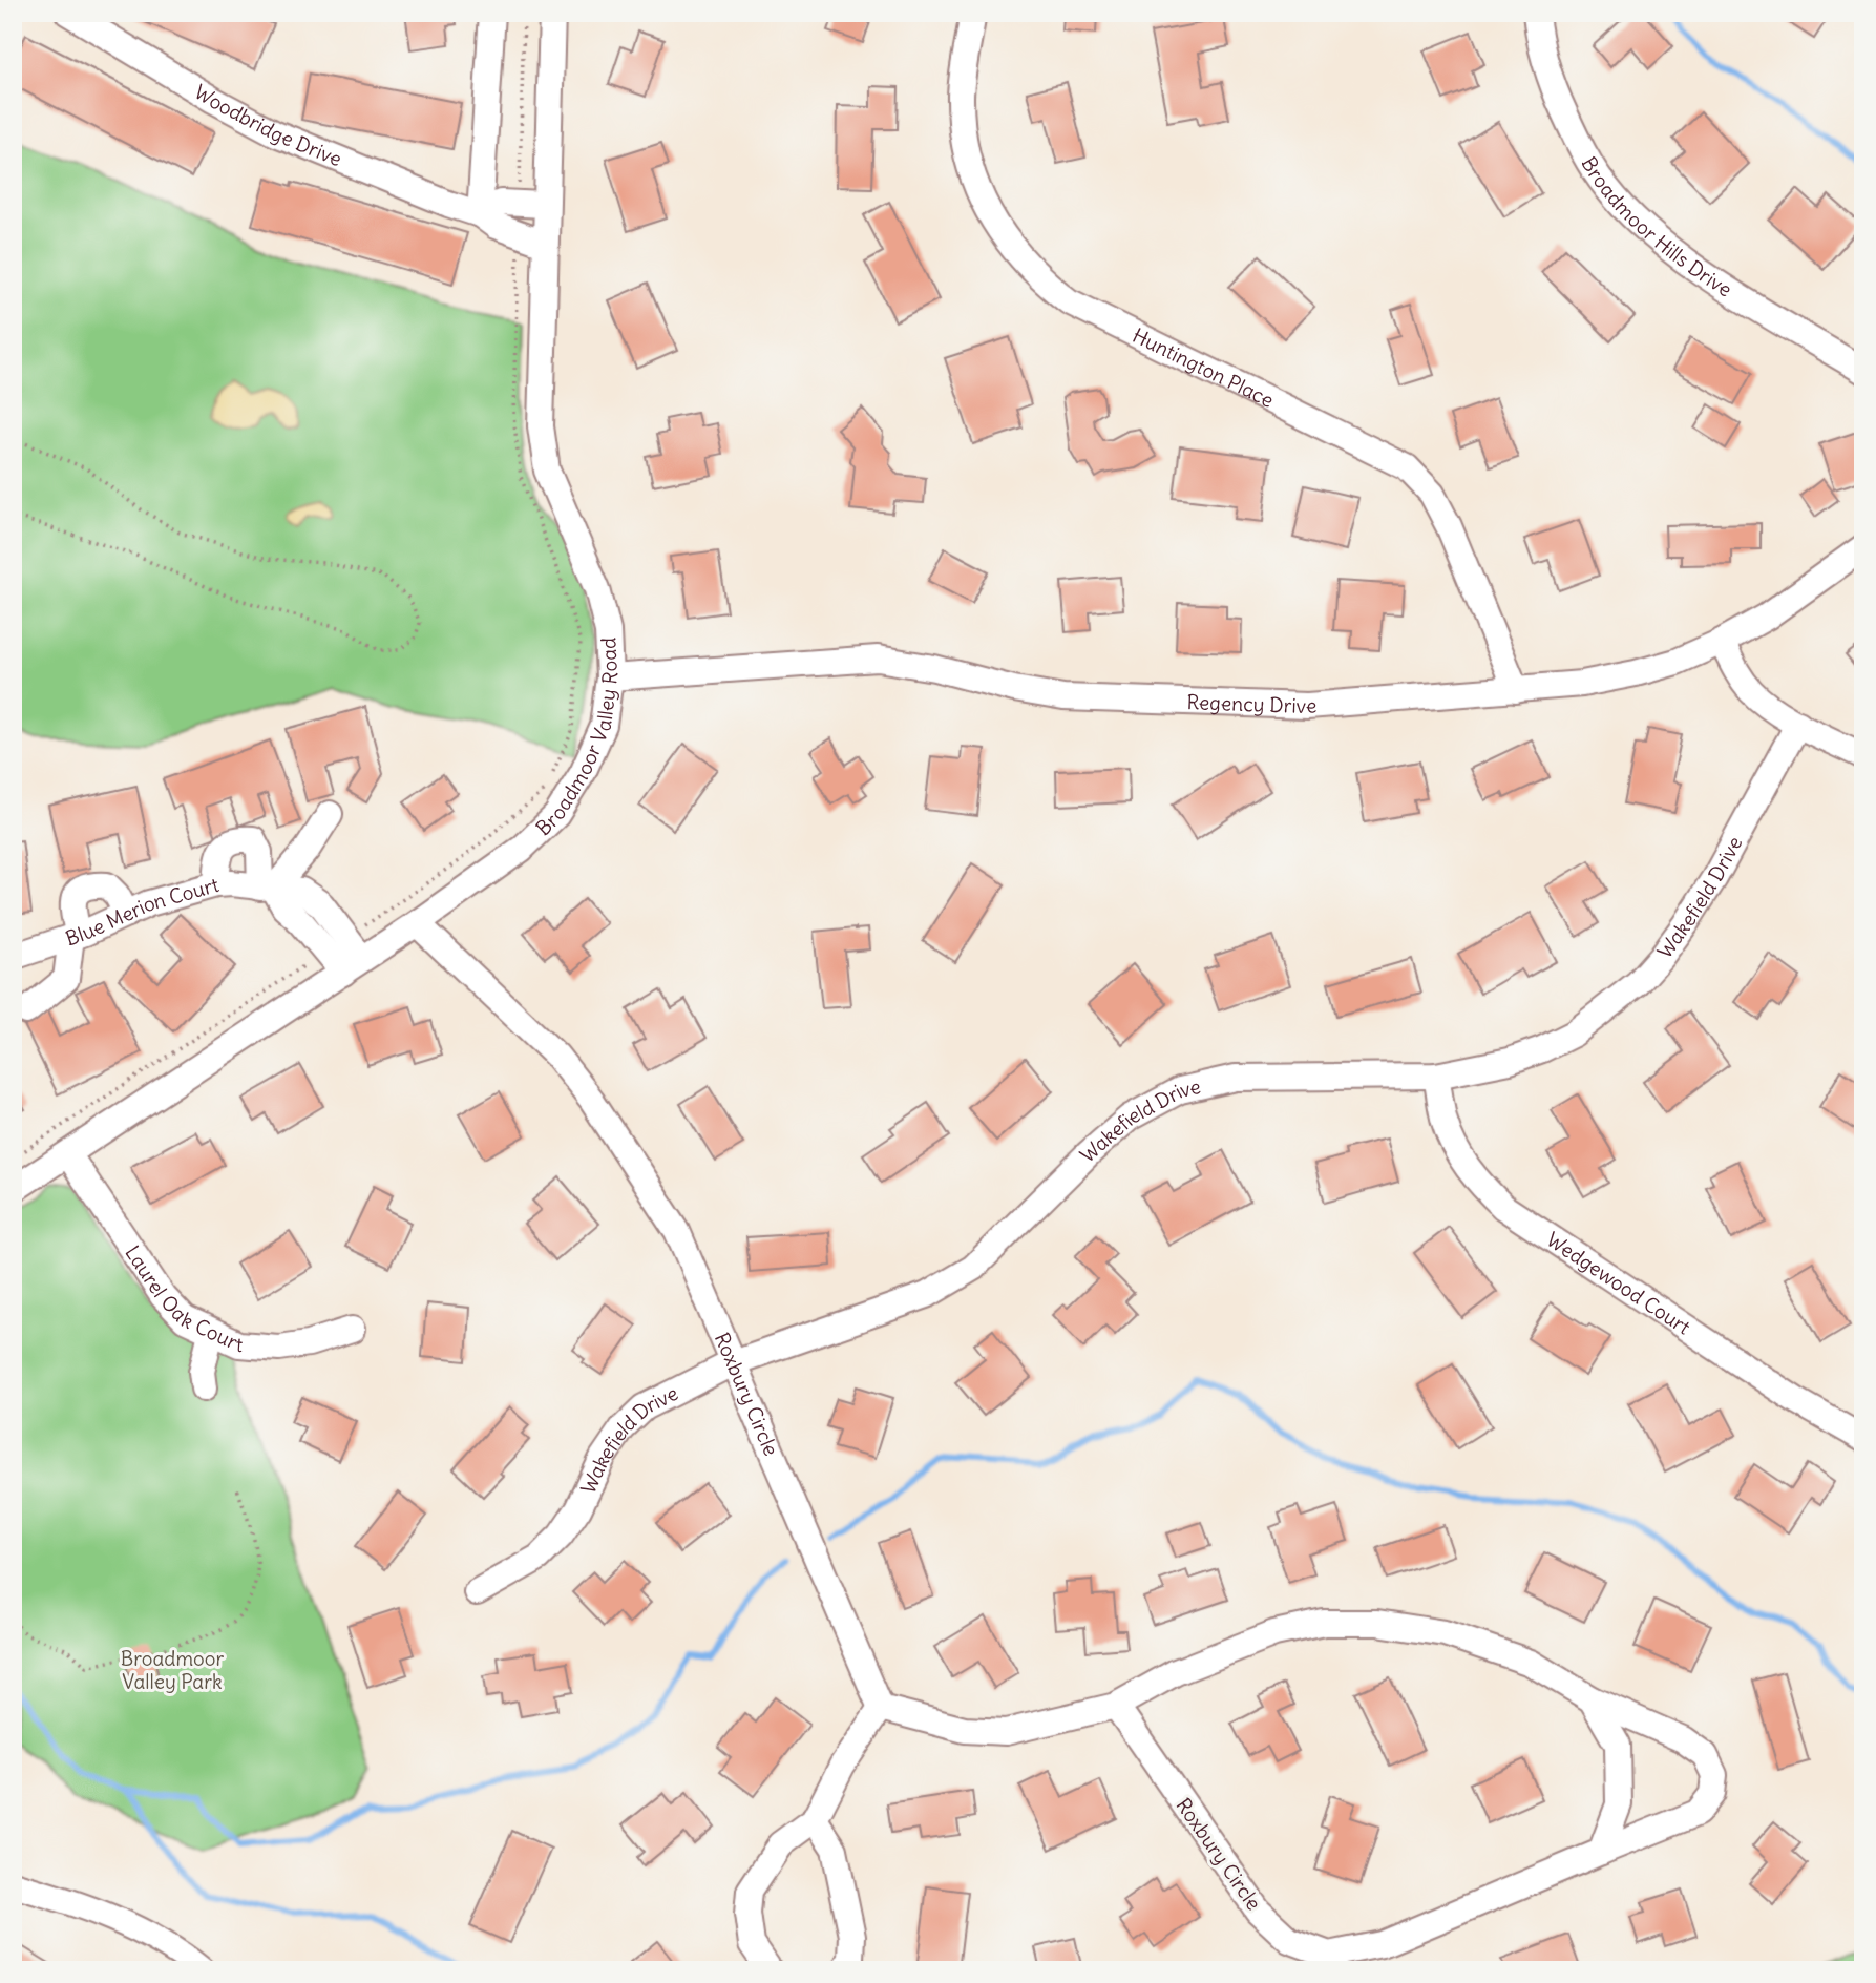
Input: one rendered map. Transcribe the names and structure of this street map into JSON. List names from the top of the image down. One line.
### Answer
{"streets":{"street":["Woodbridge Drive","Broadmoor Hills Drive","Huntington Place","Regency Drive","Broadmoor Valley Road","Wakefield Drive","Blue Merion Court","Wedgewood Court","Laurel Oak Court","Roxbury Circle"]},"crossings":[["Woodbridge Drive","Broadmoor Valley Road"],["Huntington Place","Regency Drive"],["Regency Drive","Broadmoor Valley Road"],["Broadmoor Valley Road","Blue Merion Court"],["Broadmoor Valley Road","Laurel Oak Court"],["Broadmoor Valley Road","Roxbury Circle"],["Wakefield Drive","Wedgewood Court"],["Wakefield Drive","Roxbury Circle"]],"parks":["Broadmoor Valley Park"]}
